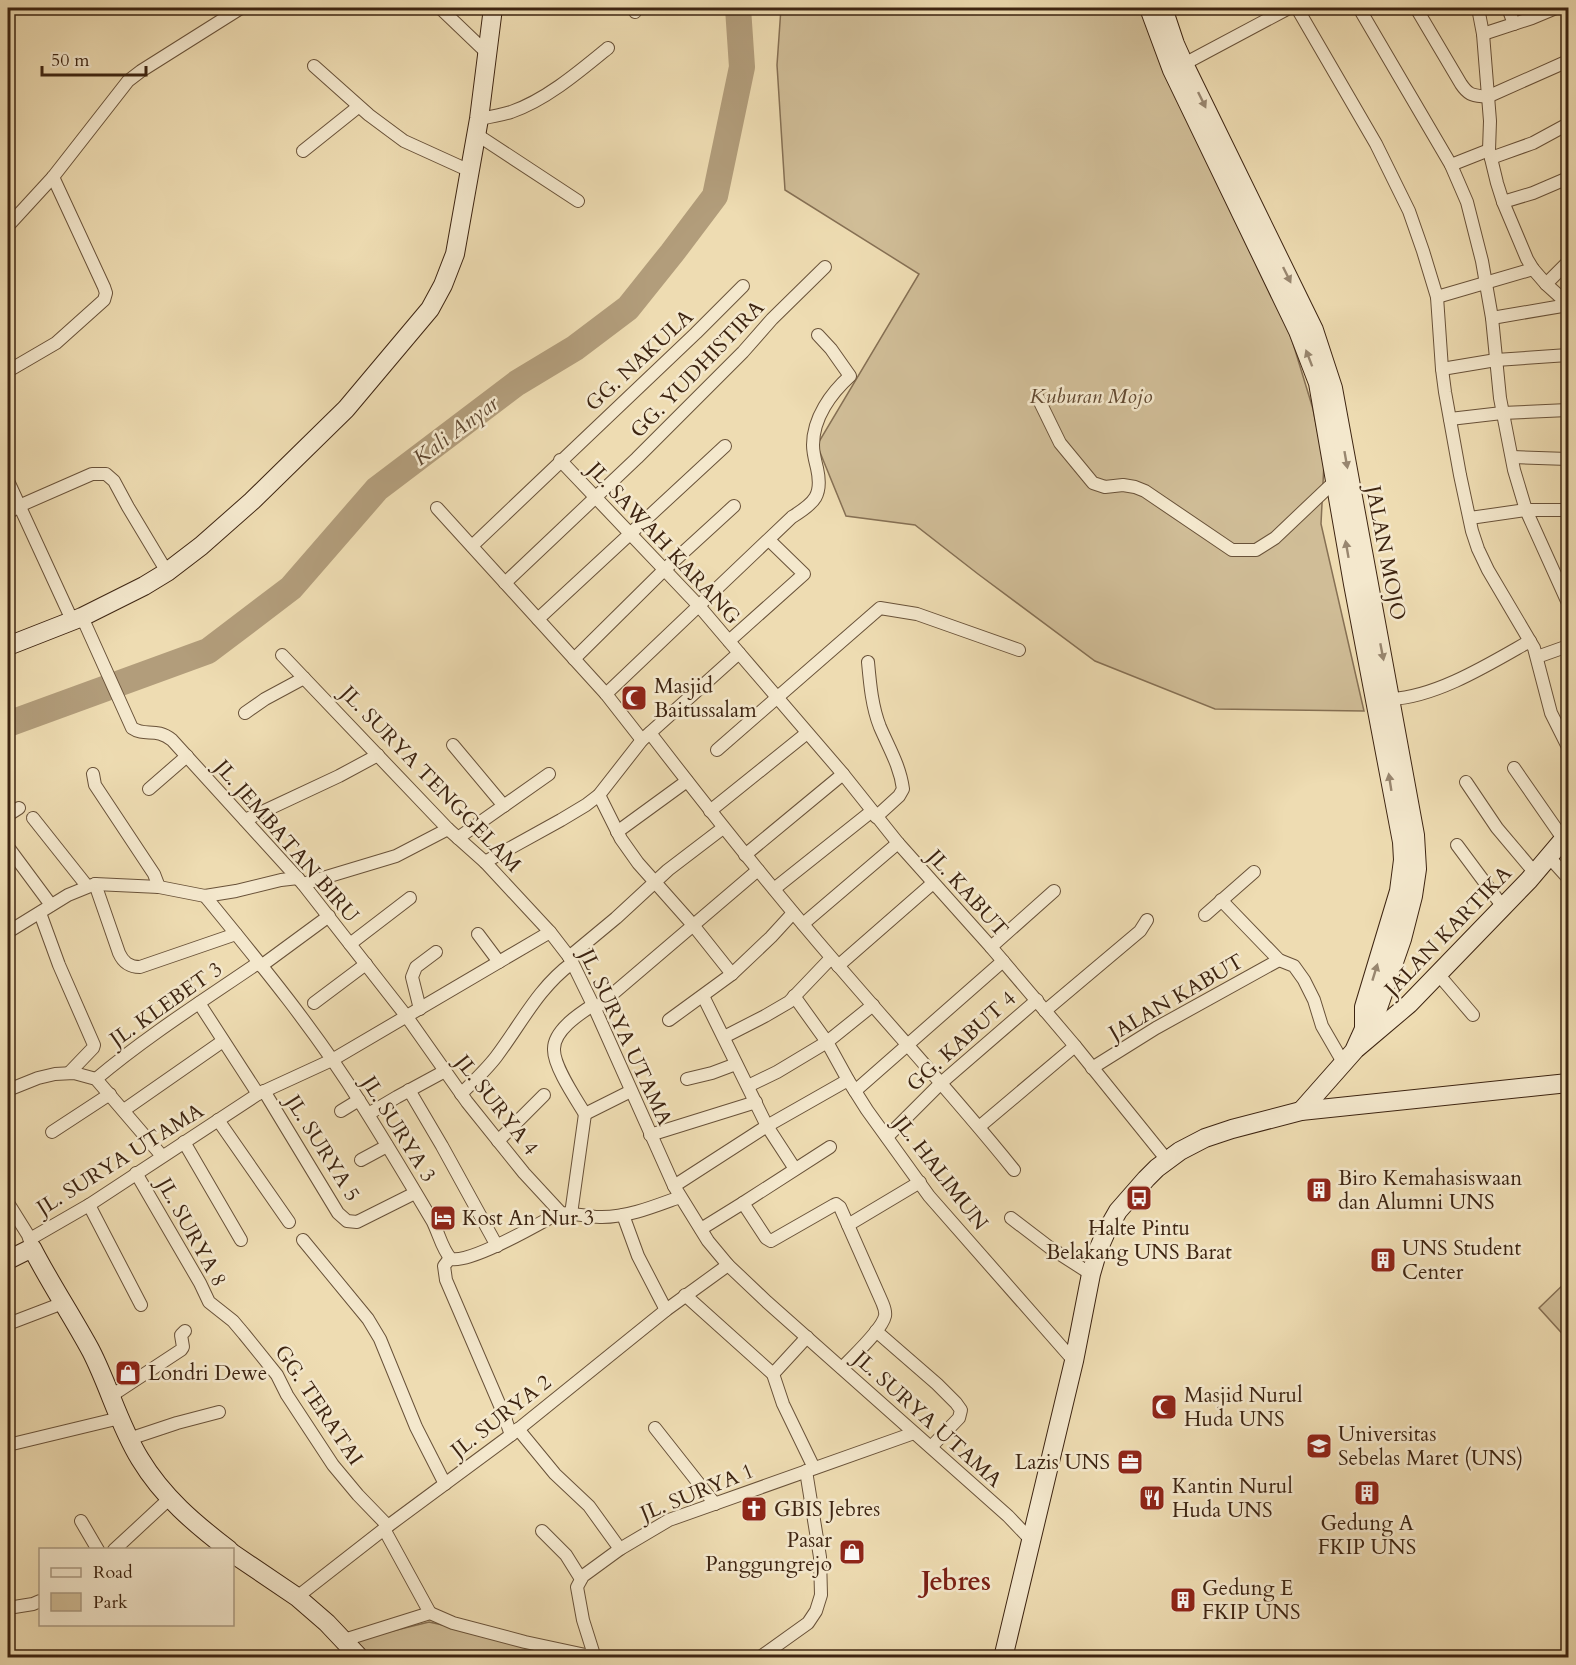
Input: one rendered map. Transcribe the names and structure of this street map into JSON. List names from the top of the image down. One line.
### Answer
{"streets":{"street":["GG. NAKULA","GG. YUDHISTIRA","JL. SAWAH KARANG","JALAN MOJO","JL. SURYA TENGGELAM","JL. JEMBATAN BIRU","JL. KABUT","JALAN KARTIKA","JALAN KABUT","JL. KLEBET 3","JL. SURYA UTAMA","GG. KABUT 4","JL. SURYA 4","JL. SURYA 3","JL. SURYA 5","JL. HALIMUN","JL. SURYA 8","GG. TERATAI","JL. SURYA 2","JL. SURYA 1"]},"crossings":[["GG. NAKULA","JL. SAWAH KARANG"],["GG. YUDHISTIRA","JL. SAWAH KARANG"],["JL. SAWAH KARANG","JL. KABUT"],["JALAN MOJO","JALAN KARTIKA"],["JL. SURYA TENGGELAM","JL. SURYA UTAMA"],["JL. JEMBATAN BIRU","JL. KLEBET 3"],["JL. JEMBATAN BIRU","JL. SURYA UTAMA"],["JL. JEMBATAN BIRU","JL. SURYA 4"],["JL. KABUT","JALAN KABUT"],["JL. KABUT","GG. KABUT 4"],["JL. KLEBET 3","JL. SURYA 3"],["JL. KLEBET 3","JL. SURYA 5"],["JL. SURYA UTAMA","JL. SURYA 4"],["JL. SURYA UTAMA","JL. SURYA 3"],["JL. SURYA UTAMA","JL. SURYA 5"],["JL. SURYA UTAMA","JL. SURYA 8"],["JL. SURYA UTAMA","JL. SURYA 2"],["JL. SURYA UTAMA","JL. SURYA 1"],["GG. KABUT 4","JL. HALIMUN"],["JL. SURYA 3","JL. SURYA 5"],["JL. SURYA 8","GG. TERATAI"],["GG. TERATAI","JL. SURYA 2"]],"districts":["Jebres"],"water":["Kali Anyar"],"parks":["Kuburan Mojo"],"places":{"mosque":["Masjid Baitussalam","Masjid Nurul Huda UNS"],"building":["Biro Kemahasiswaan dan Alumni UNS","UNS Student Center","Gedung A FKIP UNS","Gedung E FKIP UNS"],"bus stop":["Halte Pintu Belakang UNS Barat"],"hotel":["Kost An Nur 3"],"shop":["Londri Dewe","Pasar Panggungrejo"],"school or university":["Universitas Sebelas Maret (UNS)"],"office":["Lazis UNS"],"restaurant":["Kantin Nurul Huda UNS"],"church":["GBIS Jebres"]},"legend":["Road","Park"],"scale_bar":"50 m"}
